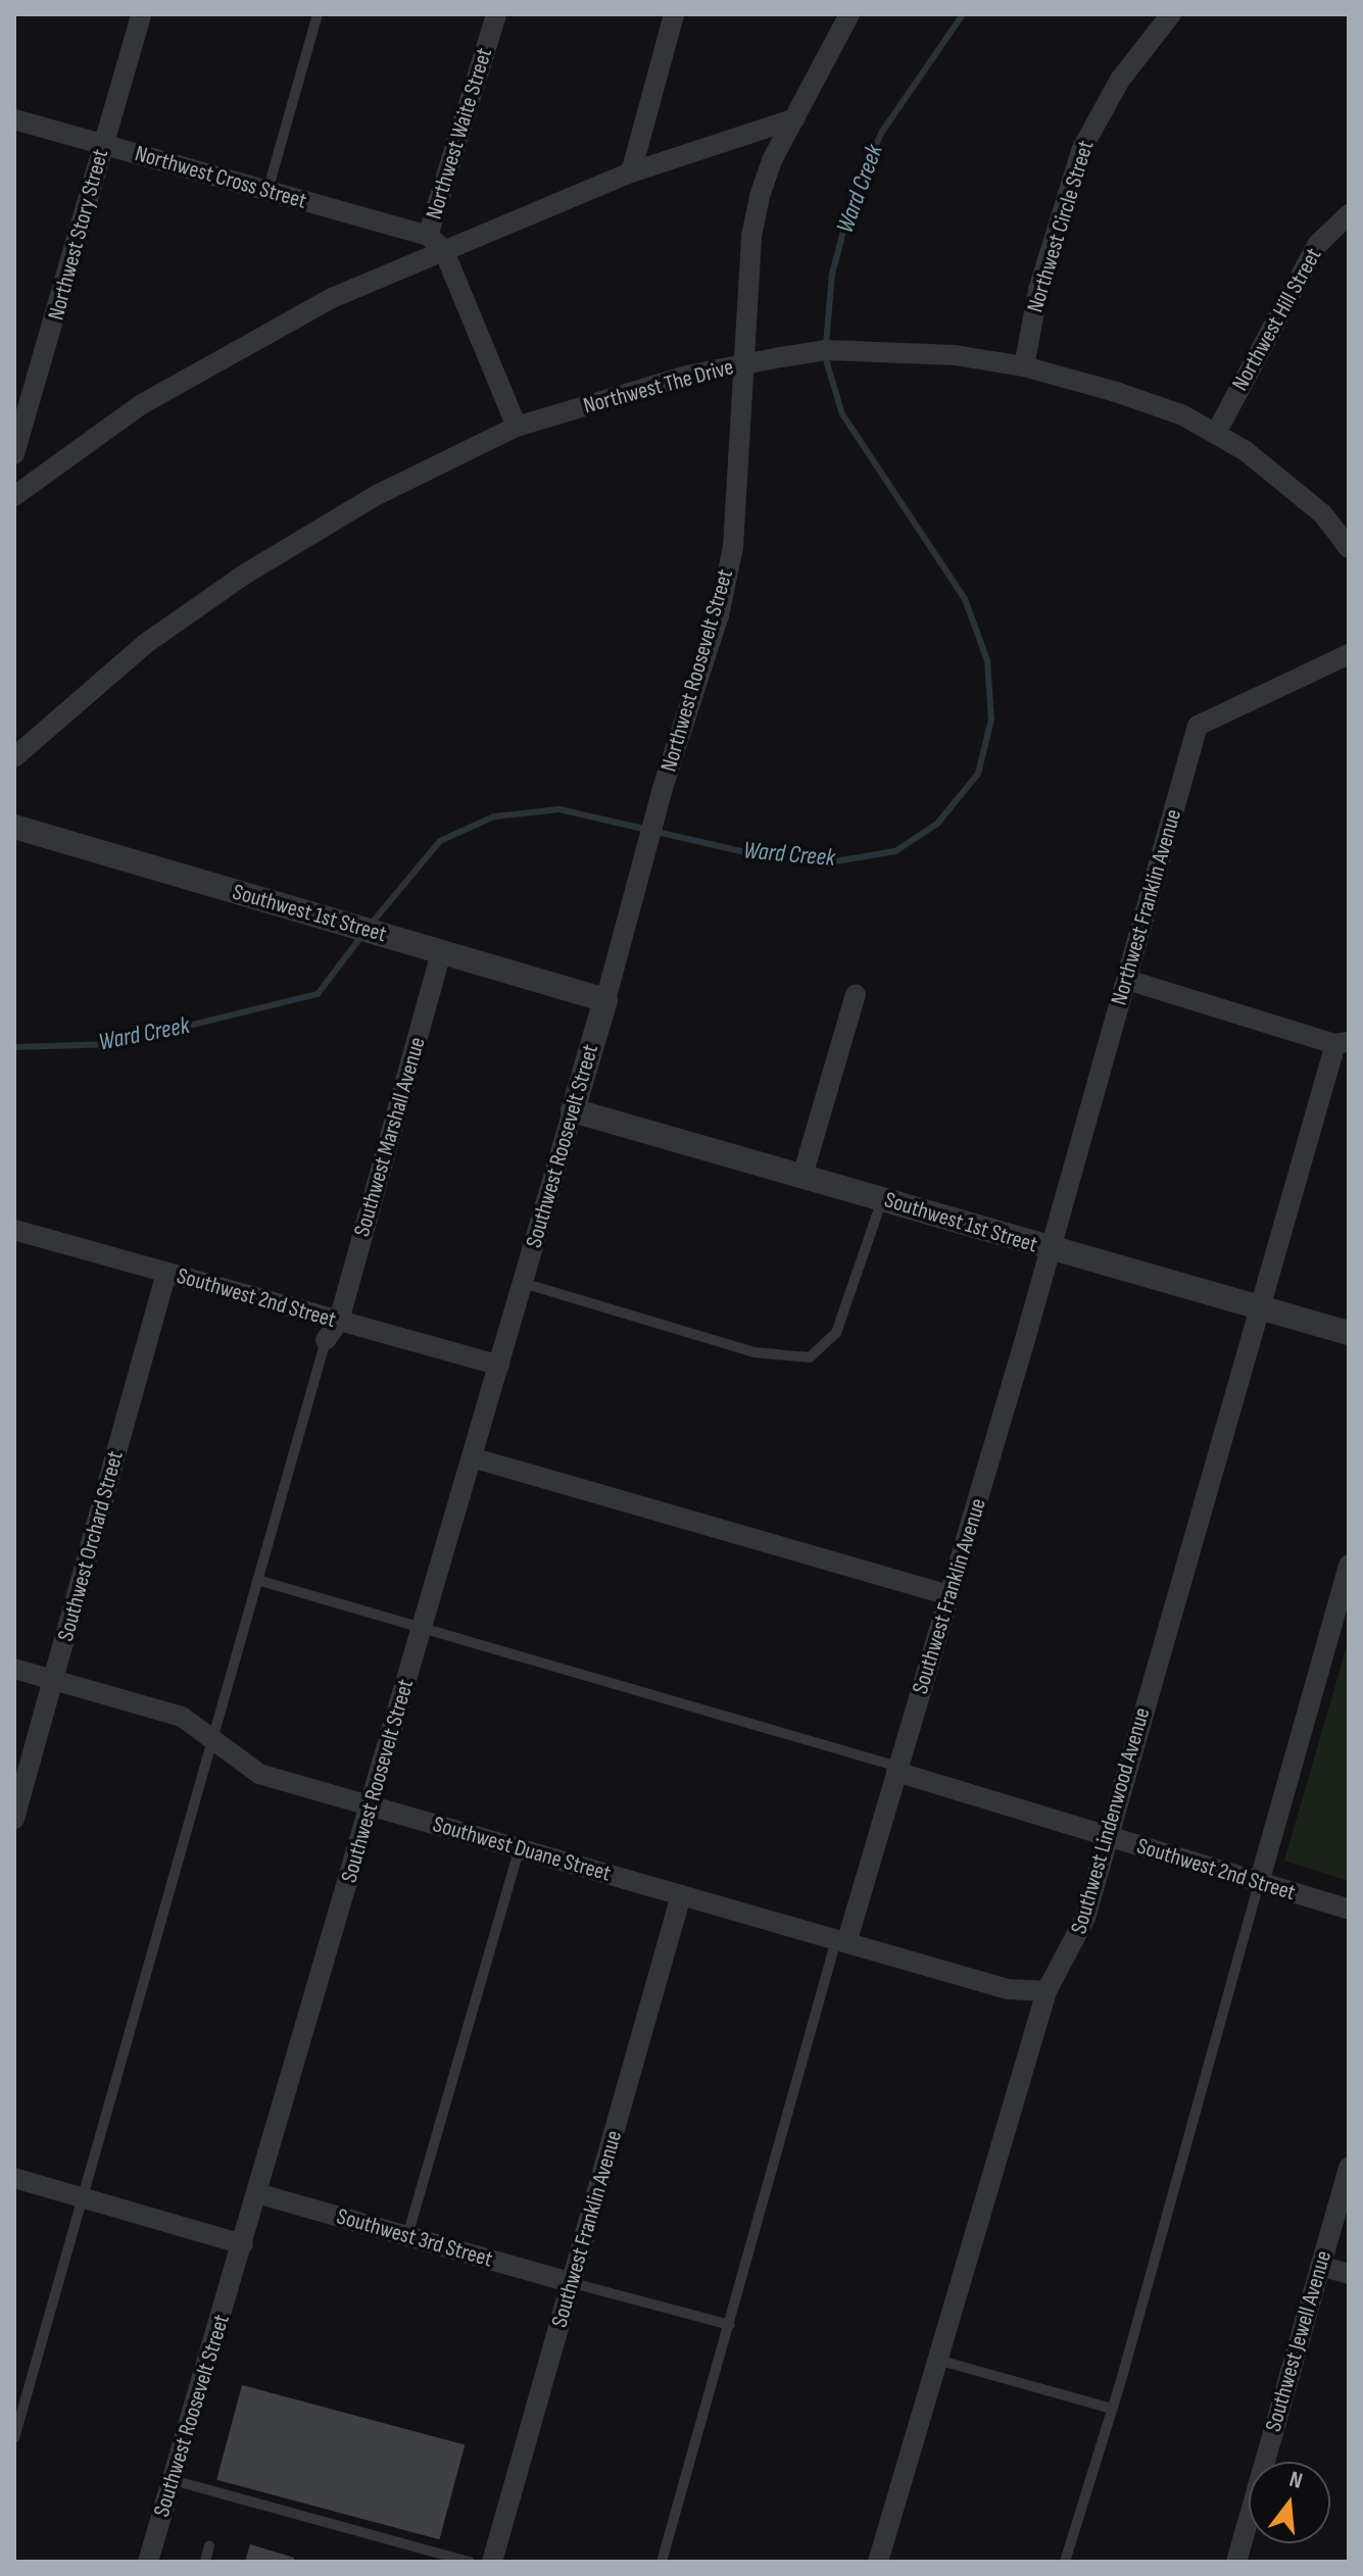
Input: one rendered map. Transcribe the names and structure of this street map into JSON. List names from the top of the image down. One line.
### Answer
{"streets":{"street":["Northwest Waite Street","Northwest Cross Street","Northwest Circle Street","Northwest Story Street","Northwest Hill Street","Northwest The Drive","Northwest Roosevelt Street","Northwest Franklin Avenue","Southwest 1st Street","Southwest Marshall Avenue","Southwest Roosevelt Street","Southwest 2nd Street","Southwest Orchard Street","Southwest Franklin Avenue","Southwest Lindenwood Avenue","Southwest Duane Street","Southwest 3rd Street","Southwest Jewell Avenue"]},"crossings":[["Northwest Waite Street","Northwest Cross Street"],["Northwest Waite Street","Northwest The Drive"],["Northwest Cross Street","Northwest Story Street"],["Northwest Circle Street","Northwest The Drive"],["Northwest Hill Street","Northwest The Drive"],["Northwest The Drive","Northwest Roosevelt Street"],["Northwest Roosevelt Street","Southwest 1st Street"],["Northwest Roosevelt Street","Southwest Roosevelt Street"],["Northwest Franklin Avenue","Southwest 1st Street"],["Northwest Franklin Avenue","Southwest Franklin Avenue"],["Southwest 1st Street","Southwest Marshall Avenue"],["Southwest 1st Street","Southwest Roosevelt Street"],["Southwest 1st Street","Southwest Franklin Avenue"],["Southwest 1st Street","Southwest Lindenwood Avenue"],["Southwest Marshall Avenue","Southwest 2nd Street"],["Southwest Roosevelt Street","Southwest 2nd Street"],["Southwest Roosevelt Street","Southwest Duane Street"],["Southwest Roosevelt Street","Southwest 3rd Street"],["Southwest 2nd Street","Southwest Orchard Street"],["Southwest 2nd Street","Southwest Franklin Avenue"],["Southwest 2nd Street","Southwest Lindenwood Avenue"],["Southwest Orchard Street","Southwest Duane Street"],["Southwest Franklin Avenue","Southwest Duane Street"],["Southwest Franklin Avenue","Southwest 3rd Street"],["Southwest Lindenwood Avenue","Southwest Duane Street"]],"water":["Ward Creek"],"north":"top"}
